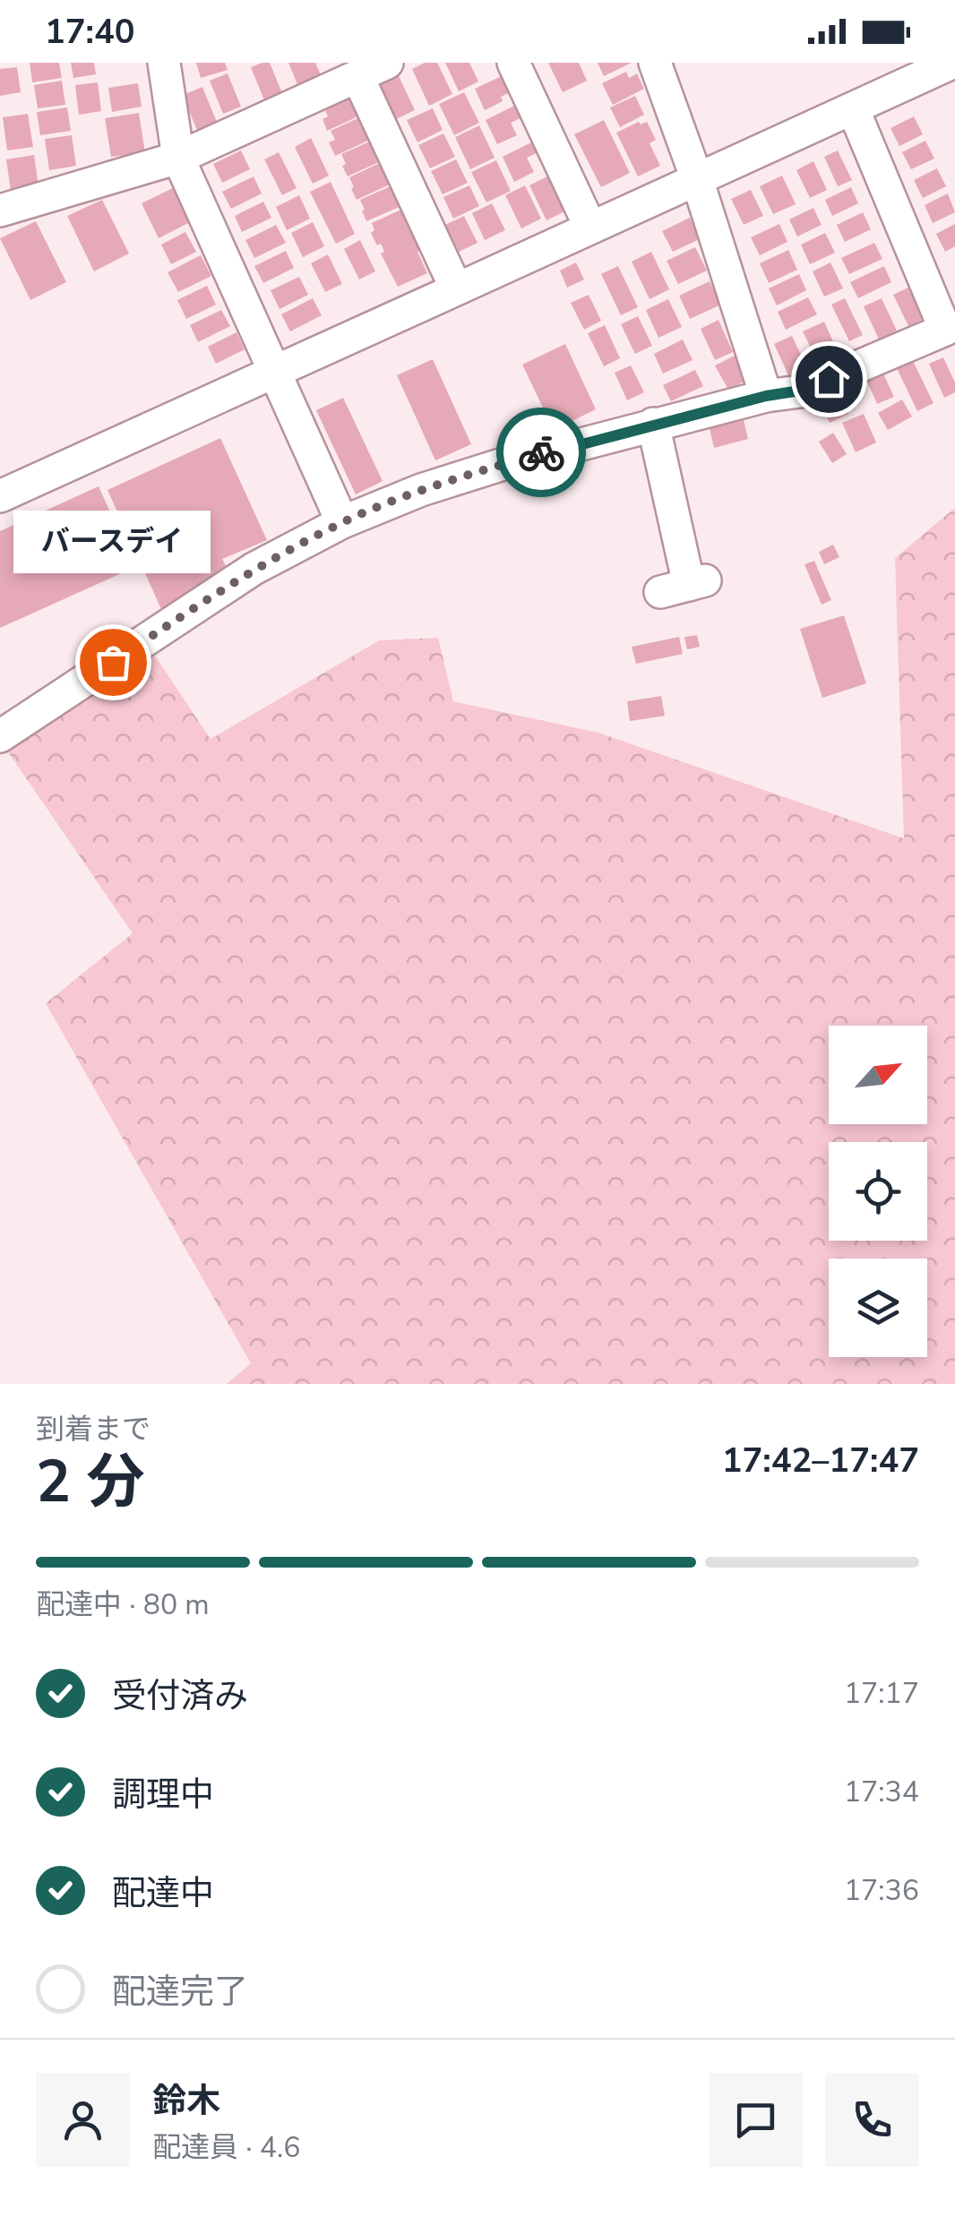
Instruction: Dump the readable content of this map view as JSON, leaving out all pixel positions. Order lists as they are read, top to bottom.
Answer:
{
  "places": ["バースデイ"],
  "north": "top right",
  "page": {
    "status": "17:40",
    "bubble": "バースデイ",
    "heading": ["2 分", "到着まで", "17:42–17:47"],
    "panel": ["鈴木", "配達員 · 4.6"],
    "bar": "配達中 · 80 m",
    "list": [
      ["受付済み", "17:17"],
      ["調理中", "17:34"],
      ["配達中", "17:36"],
      "配達完了"
    ]
  }
}
